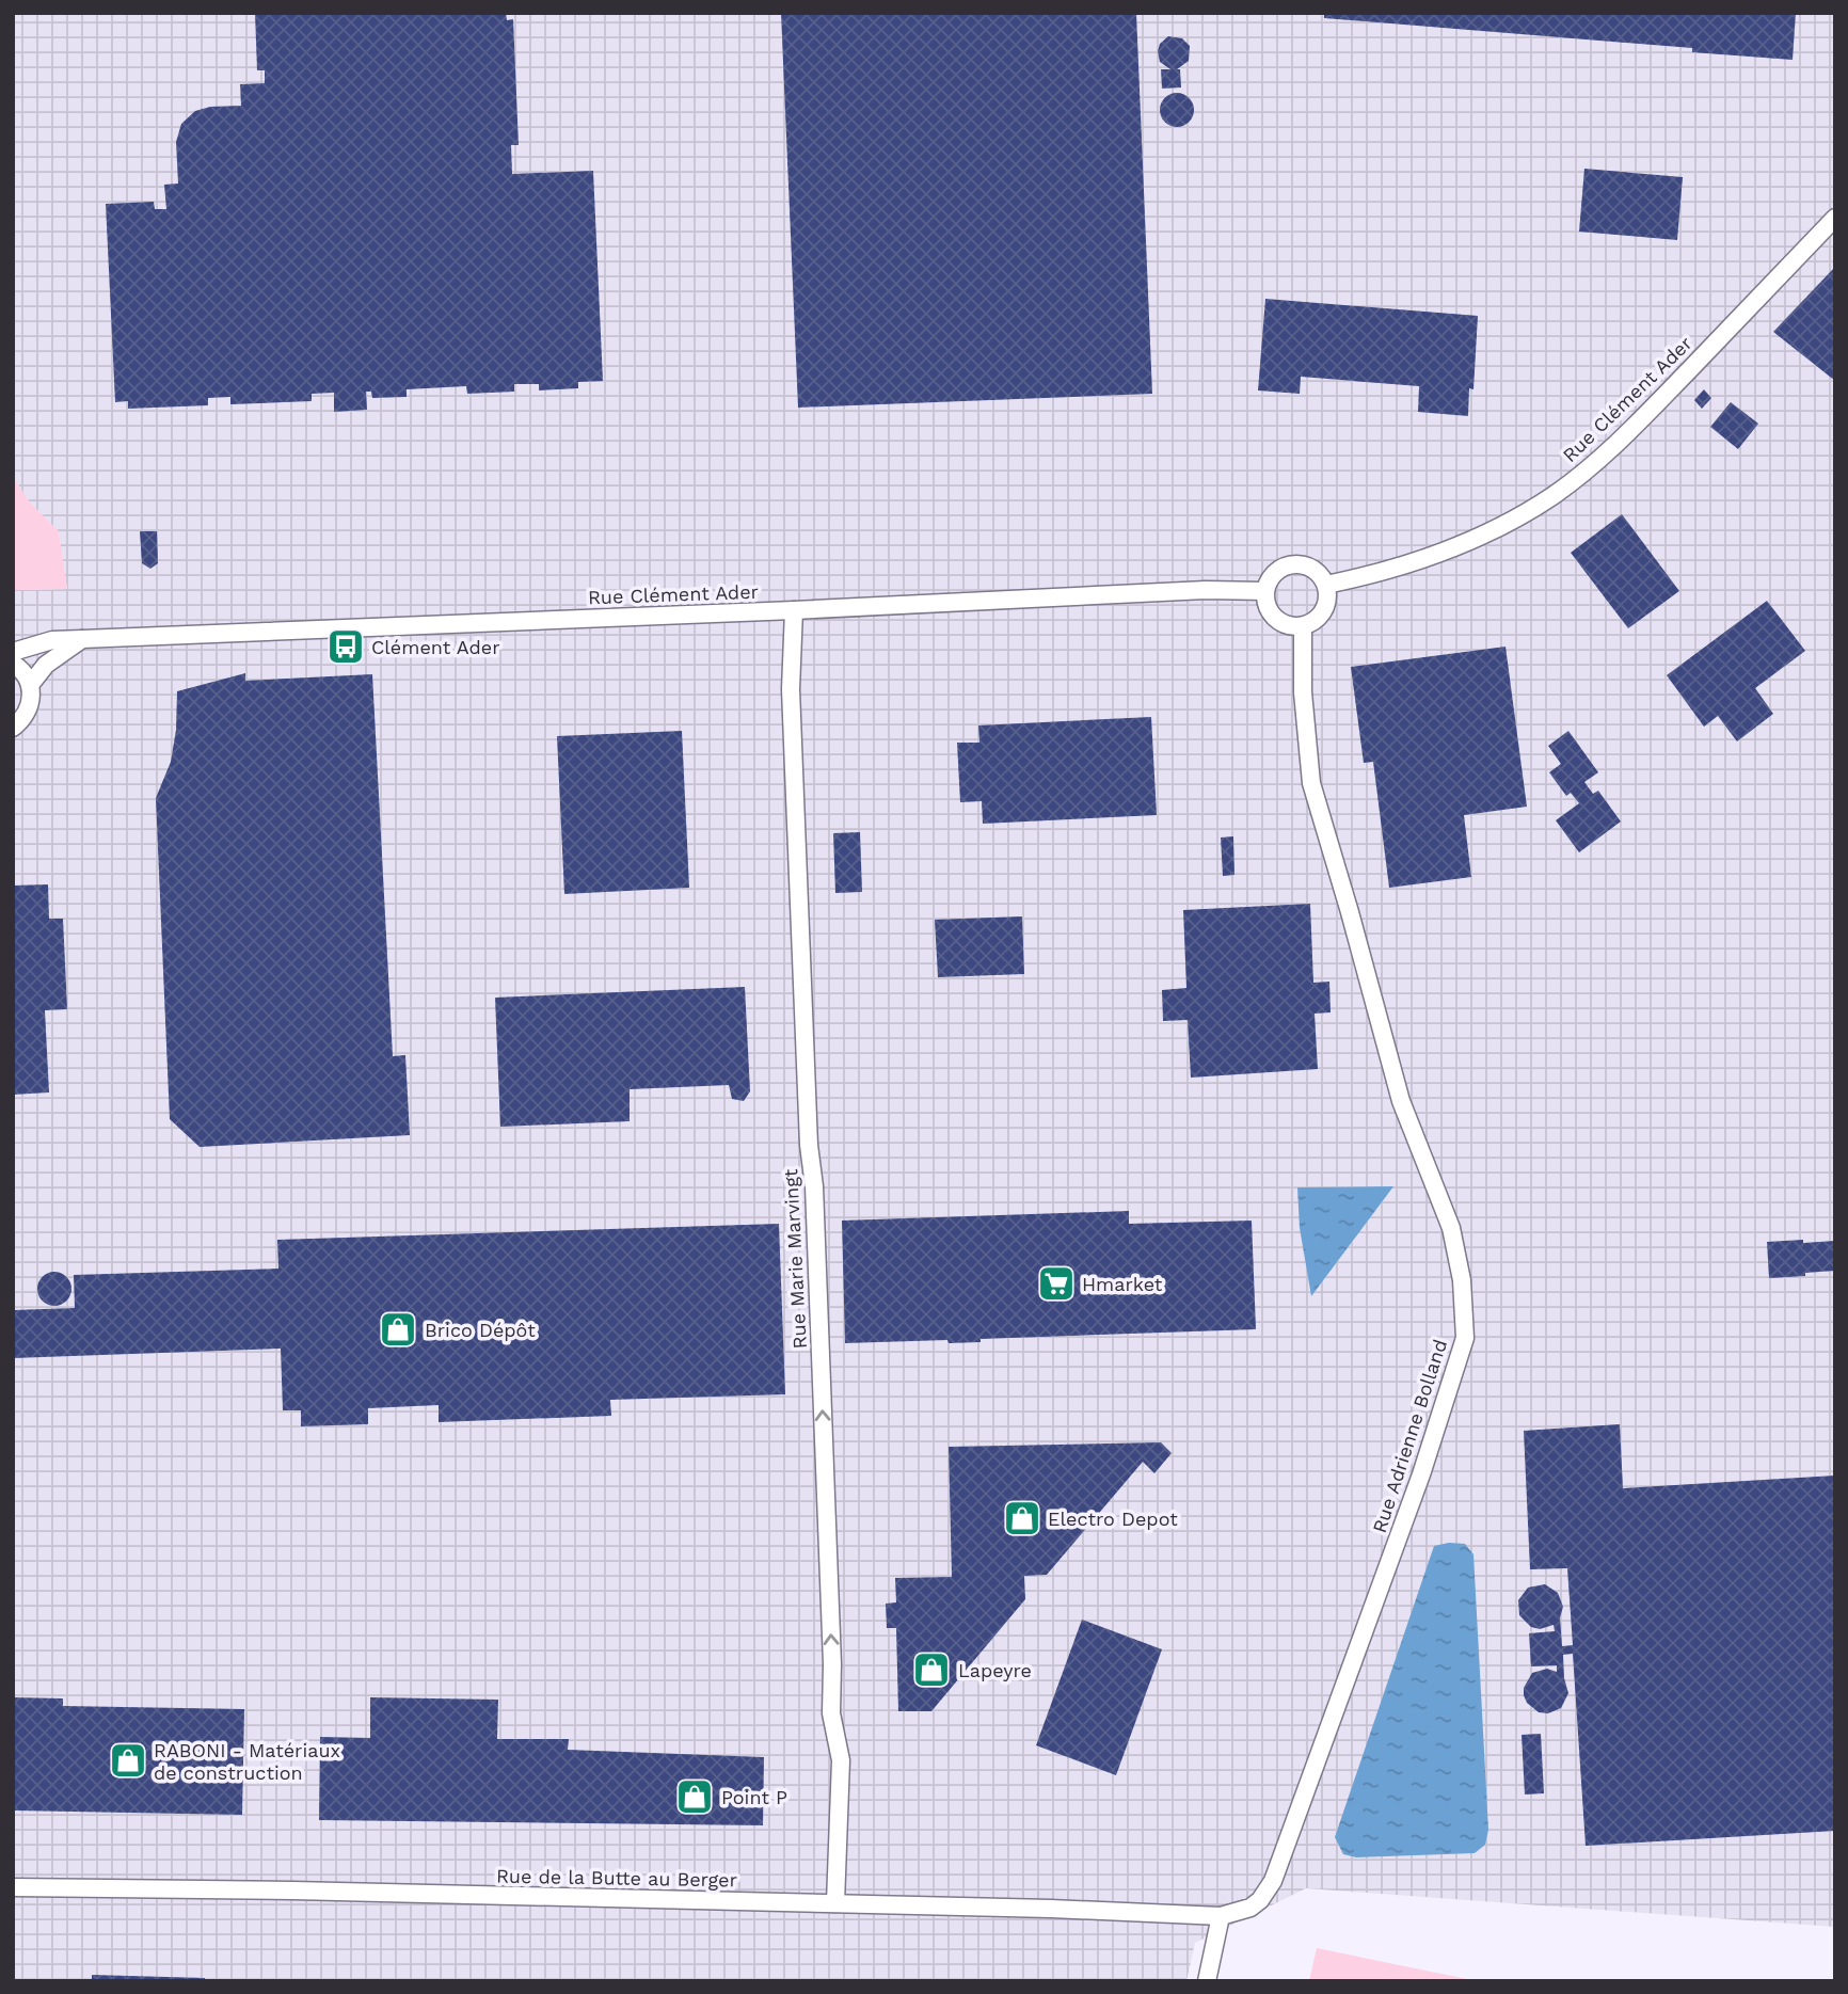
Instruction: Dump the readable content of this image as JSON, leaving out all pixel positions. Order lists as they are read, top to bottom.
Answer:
{
  "streets": {
    "street": [
      "Rue Clément Ader",
      "Rue Marie Marvingt",
      "Rue Adrienne Bolland",
      "Rue de la Butte au Berger"
    ]
  },
  "crossings": [
    ["Rue Clément Ader", "Rue Marie Marvingt"],
    ["Rue Clément Ader", "Rue Adrienne Bolland"],
    ["Rue Marie Marvingt", "Rue de la Butte au Berger"],
    ["Rue Adrienne Bolland", "Rue de la Butte au Berger"]
  ],
  "one_way": ["Rue Marie Marvingt"],
  "places": {
    "bus stop": ["Clément Ader"],
    "supermarket": ["Hmarket"],
    "shop": [
      "Brico Dépôt",
      "Electro Depot",
      "Lapeyre",
      "RABONI - Matériaux de construction",
      "Point P"
    ]
  }
}
